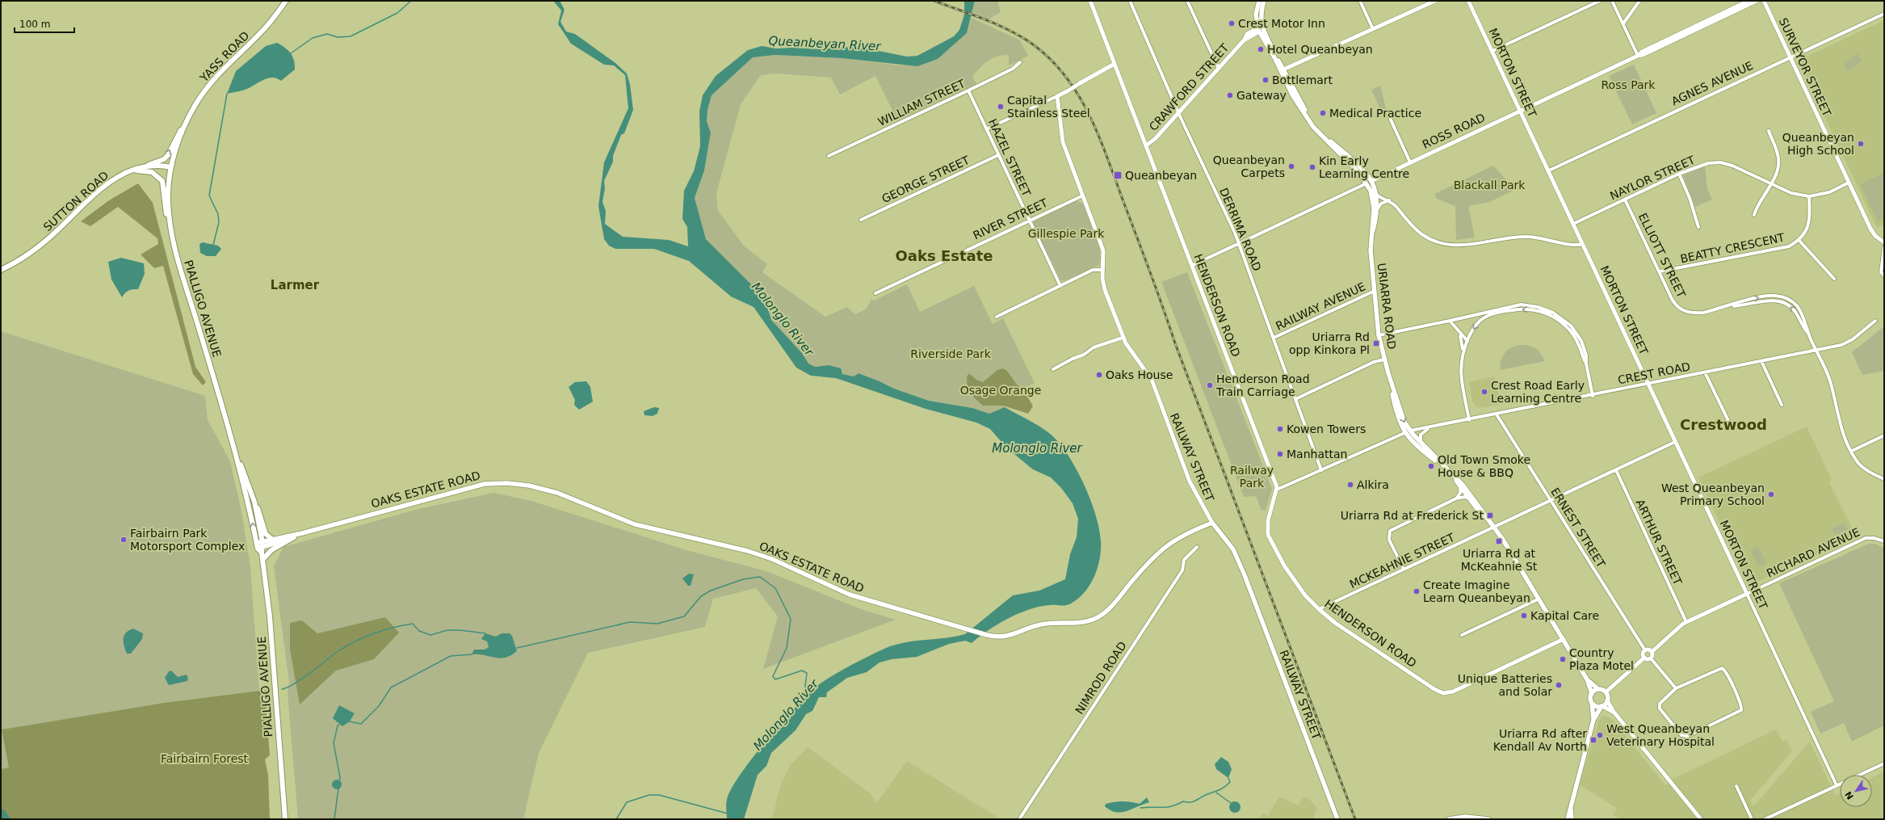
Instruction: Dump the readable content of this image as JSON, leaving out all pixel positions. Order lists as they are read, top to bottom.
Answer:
{
  "streets": {
    "main road": [
      "YASS ROAD",
      "ROSS ROAD",
      "SUTTON ROAD",
      "URIARRA ROAD",
      "PIALLIGO AVENUE",
      "CREST ROAD",
      "RAILWAY STREET",
      "OAKS ESTATE ROAD"
    ],
    "street": [
      "SURVEYOR STREET",
      "MORTON STREET",
      "AGNES AVENUE",
      "CRAWFORD STREET",
      "WILLIAM STREET",
      "HAZEL STREET",
      "NAYLOR STREET",
      "GEORGE STREET",
      "RIVER STREET",
      "DERRIMA ROAD",
      "BEATTY CRESCENT",
      "ELLIOTT STREET",
      "HENDERSON ROAD",
      "RAILWAY AVENUE",
      "ERNEST STREET",
      "ARTHUR STREET",
      "RICHARD AVENUE",
      "MCKEAHNIE STREET",
      "NIMROD ROAD"
    ]
  },
  "crossings": [
    ["YASS ROAD", "SUTTON ROAD"],
    ["YASS ROAD", "PIALLIGO AVENUE"],
    ["SURVEYOR STREET", "AGNES AVENUE"],
    ["SURVEYOR STREET", "NAYLOR STREET"],
    ["MORTON STREET", "AGNES AVENUE"],
    ["MORTON STREET", "ROSS ROAD"],
    ["MORTON STREET", "NAYLOR STREET"],
    ["MORTON STREET", "CREST ROAD"],
    ["MORTON STREET", "RICHARD AVENUE"],
    ["MORTON STREET", "MCKEAHNIE STREET"],
    ["CRAWFORD STREET", "DERRIMA ROAD"],
    ["CRAWFORD STREET", "HENDERSON ROAD"],
    ["CRAWFORD STREET", "URIARRA ROAD"],
    ["WILLIAM STREET", "HAZEL STREET"],
    ["ROSS ROAD", "DERRIMA ROAD"],
    ["ROSS ROAD", "HENDERSON ROAD"],
    ["ROSS ROAD", "URIARRA ROAD"],
    ["HAZEL STREET", "GEORGE STREET"],
    ["HAZEL STREET", "RIVER STREET"],
    ["NAYLOR STREET", "BEATTY CRESCENT"],
    ["NAYLOR STREET", "ELLIOTT STREET"],
    ["SUTTON ROAD", "PIALLIGO AVENUE"],
    ["RIVER STREET", "RAILWAY STREET"],
    ["DERRIMA ROAD", "RAILWAY AVENUE"],
    ["DERRIMA ROAD", "CREST ROAD"],
    ["BEATTY CRESCENT", "ELLIOTT STREET"],
    ["ELLIOTT STREET", "CREST ROAD"],
    ["HENDERSON ROAD", "URIARRA ROAD"],
    ["HENDERSON ROAD", "CREST ROAD"],
    ["HENDERSON ROAD", "MCKEAHNIE STREET"],
    ["RAILWAY AVENUE", "URIARRA ROAD"],
    ["URIARRA ROAD", "CREST ROAD"],
    ["URIARRA ROAD", "MCKEAHNIE STREET"],
    ["PIALLIGO AVENUE", "OAKS ESTATE ROAD"],
    ["CREST ROAD", "ERNEST STREET"],
    ["RAILWAY STREET", "OAKS ESTATE ROAD"],
    ["ERNEST STREET", "RICHARD AVENUE"],
    ["ERNEST STREET", "MCKEAHNIE STREET"],
    ["ARTHUR STREET", "RICHARD AVENUE"],
    ["ARTHUR STREET", "MCKEAHNIE STREET"]
  ],
  "districts": ["Oaks Estate", "Larmer", "Crestwood"],
  "water": ["Queanbeyan River", "Molonglo River"],
  "parks": [
    "Ross Park",
    "Blackall Park",
    "Gillespie Park",
    "Riverside Park",
    "Osage Orange",
    "Railway Park",
    "Fairbairn Forest"
  ],
  "places": {
    "other": [
      "Crest Motor Inn",
      "Hotel Queanbeyan",
      "Bottlemart",
      "Gateway",
      "Capital Stainless Steel",
      "Medical Practice",
      "Queanbeyan High School",
      "Queanbeyan Carpets",
      "Kin Early Learning Centre",
      "Oaks House",
      "Henderson Road Train Carriage",
      "Crest Road Early Learning Centre",
      "Kowen Towers",
      "Manhattan",
      "Old Town Smoke House & BBQ",
      "Alkira",
      "West Queanbeyan Primary School",
      "Fairbairn Park Motorsport Complex",
      "Create Imagine Learn Queanbeyan",
      "Kapital Care",
      "Country Plaza Motel",
      "Unique Batteries and Solar",
      "West Queanbeyan Veterinary Hospital"
    ],
    "transit": [
      "Queanbeyan",
      "Uriarra Rd opp Kinkora Pl",
      "Uriarra Rd at Frederick St",
      "Uriarra Rd at McKeahnie St",
      "Uriarra Rd after Kendall Av North"
    ]
  },
  "scale_bar": "100 m",
  "north": "bottom left"
}
